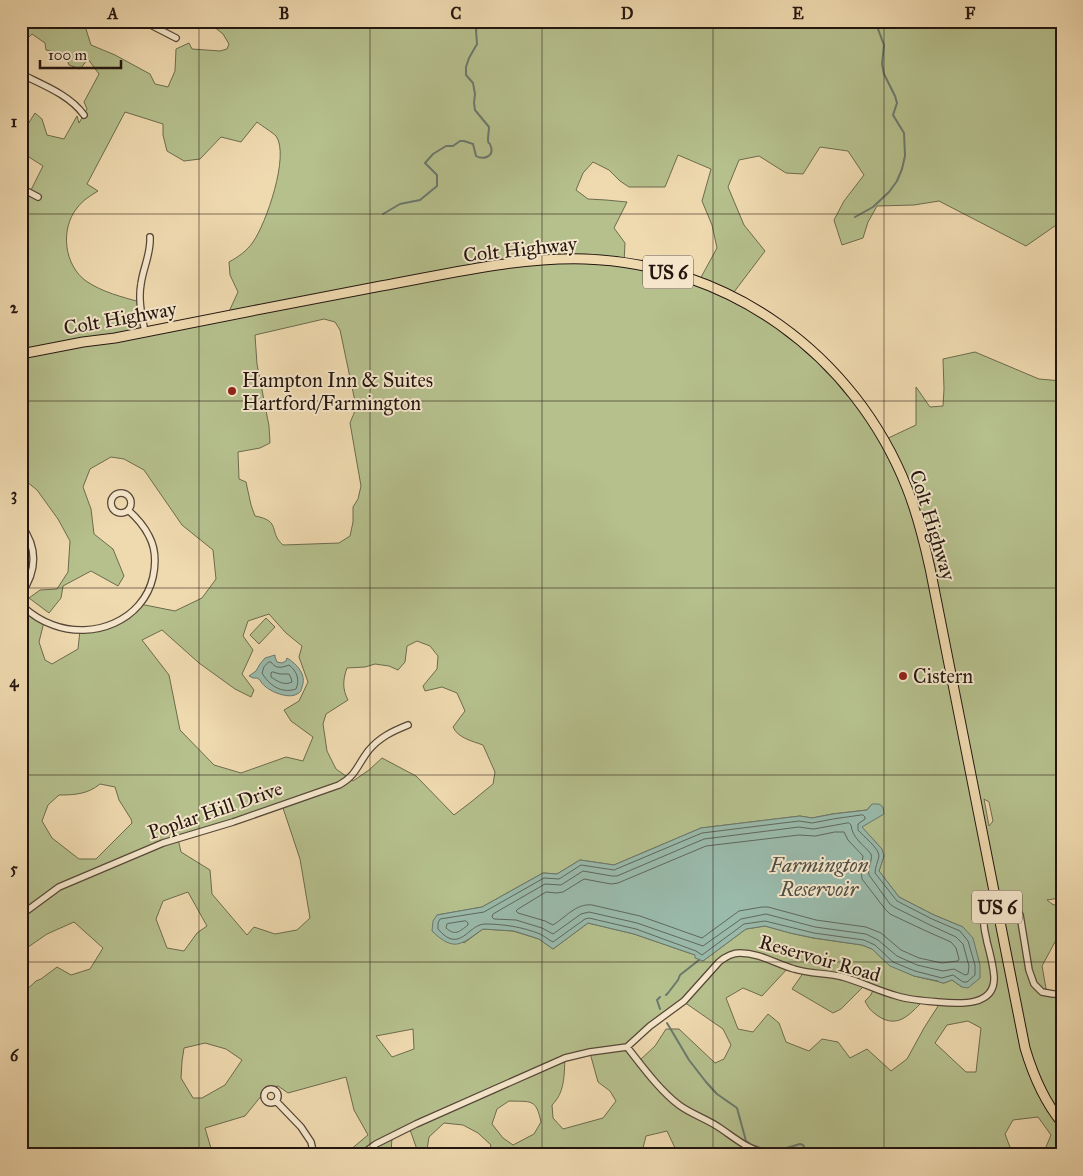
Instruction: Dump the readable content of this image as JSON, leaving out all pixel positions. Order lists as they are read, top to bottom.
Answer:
{
  "streets": {
    "highway": ["Colt Highway", "US 6"],
    "street": ["Poplar Hill Drive", "Reservoir Road"]
  },
  "crossings": [
    ["Colt Highway", "Reservoir Road"]
  ],
  "water": ["Farmington Reservoir"],
  "places": ["Hampton Inn & Suites Hartford/Farmington", "Cistern"],
  "scale_bar": "100 m",
  "grid": {
    "columns": [
      "A",
      "B",
      "C",
      "D",
      "E",
      "F"
    ],
    "rows": [
      "1",
      "2",
      "3",
      "4",
      "5",
      "6"
    ]
  }
}
